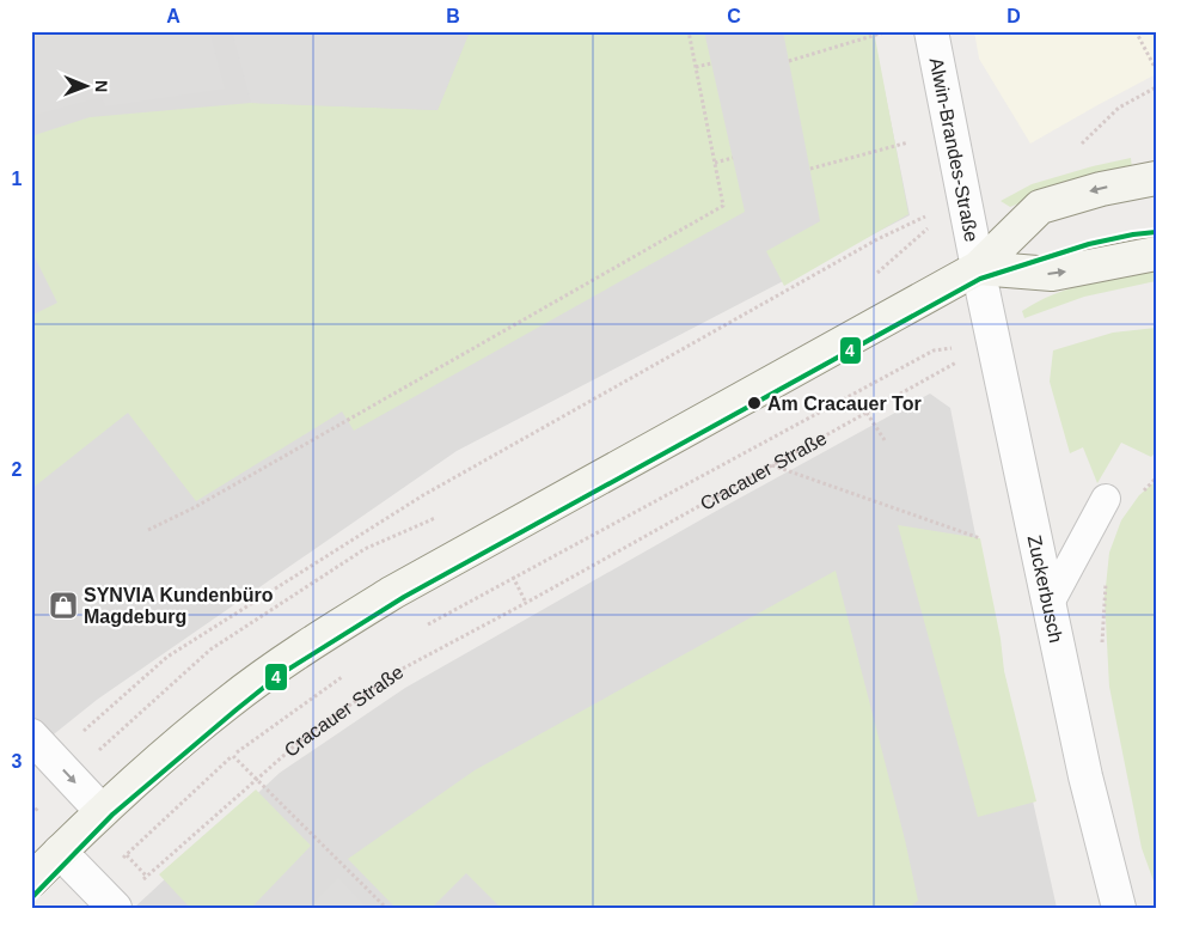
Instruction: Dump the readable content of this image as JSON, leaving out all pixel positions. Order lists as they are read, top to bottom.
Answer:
{
  "streets": {
    "street": ["Alwin-Brandes-Straße", "Zuckerbusch"],
    "path": ["Cracauer Straße"]
  },
  "crossings": [
    ["Alwin-Brandes-Straße", "Zuckerbusch"],
    ["Cracauer Straße", "Zuckerbusch"]
  ],
  "places": {
    "other": ["Am Cracauer Tor"],
    "shop": ["SYNVIA Kundenbüro Magdeburg"]
  },
  "lines": ["transit line 4"],
  "north": "right",
  "grid": {
    "columns": [
      "A",
      "B",
      "C",
      "D"
    ],
    "rows": ["1", "2", "3"]
  }
}
